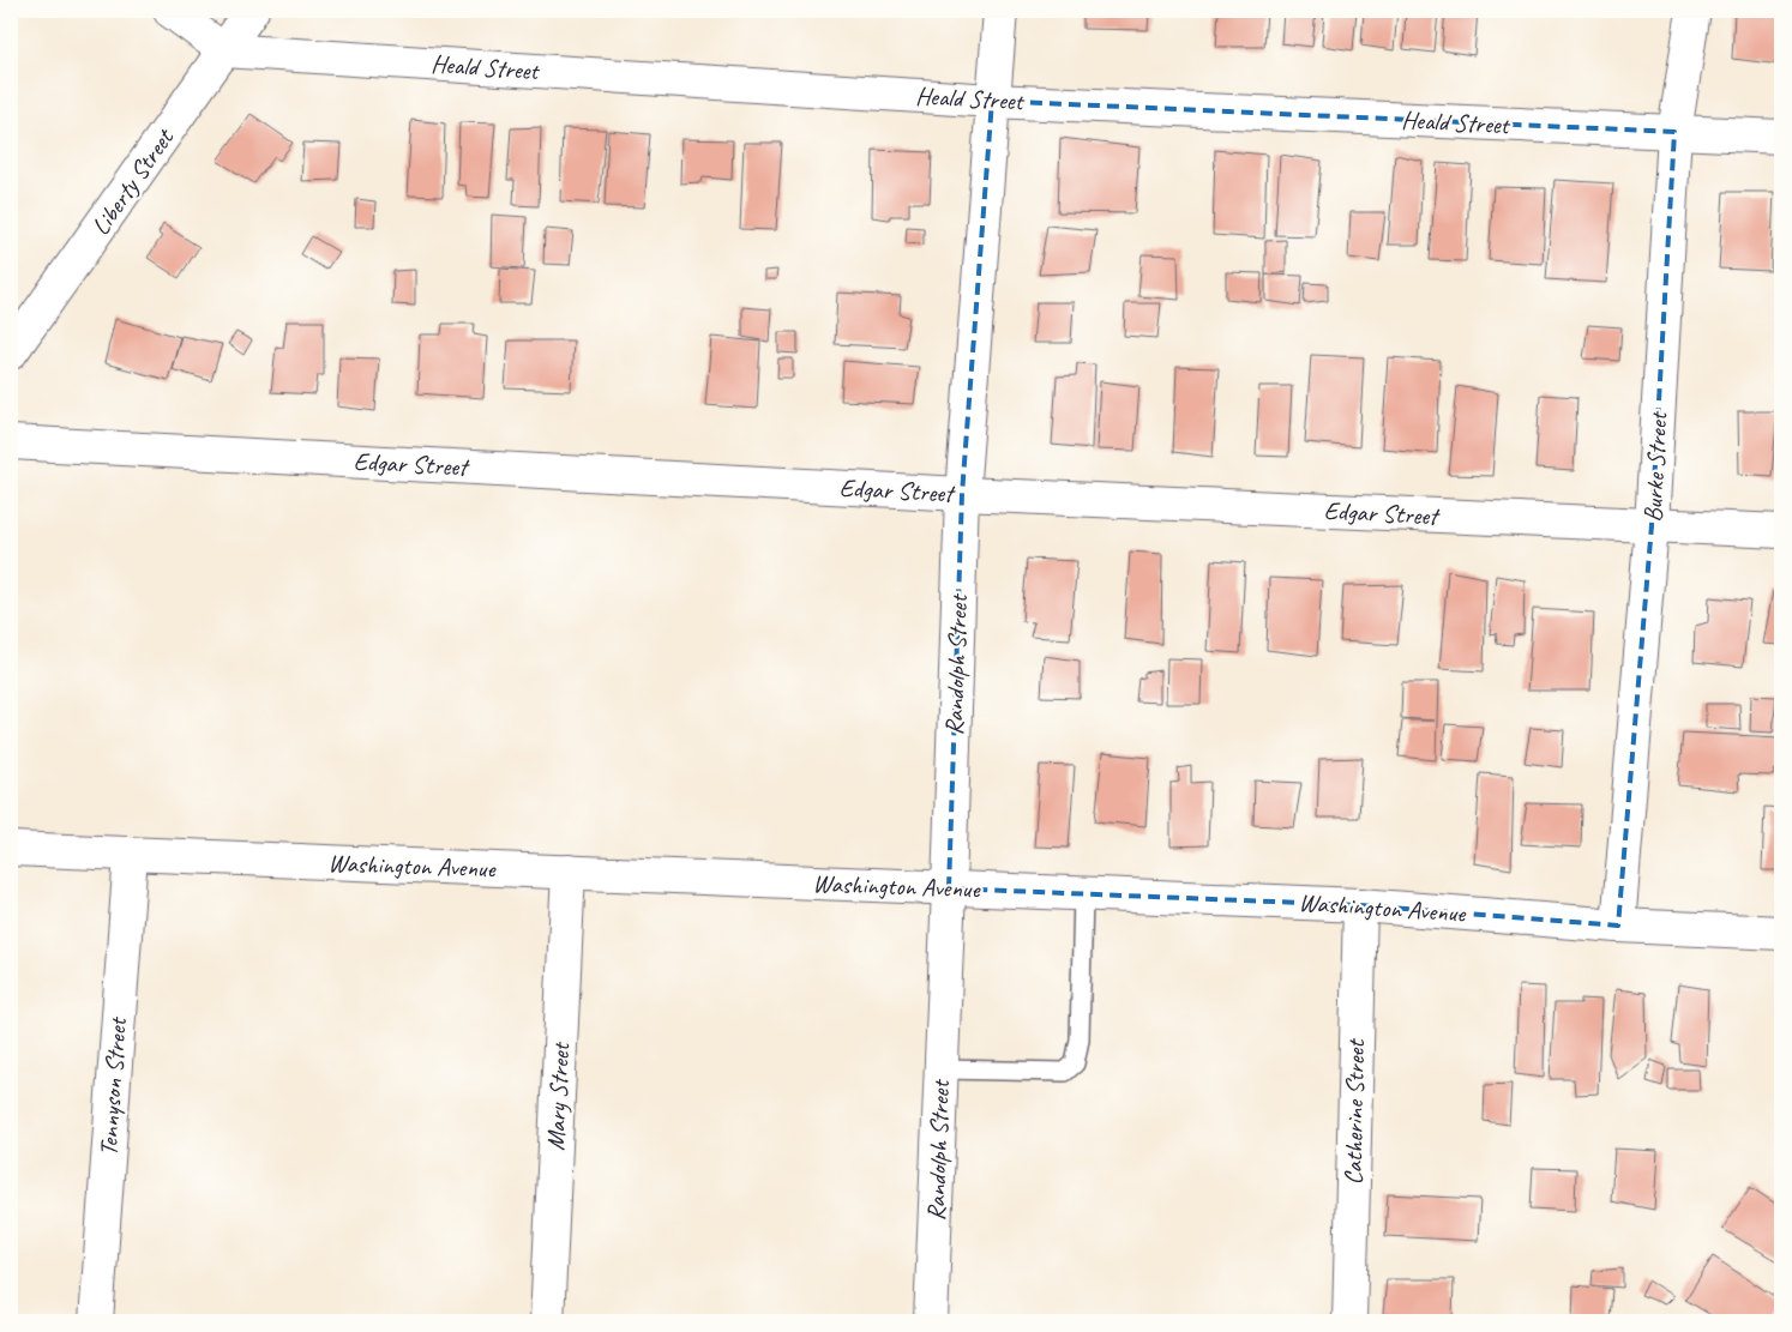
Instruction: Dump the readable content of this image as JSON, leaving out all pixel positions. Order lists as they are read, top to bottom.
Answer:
{
  "streets": {
    "street": [
      "Heald Street",
      "Liberty Street",
      "Edgar Street",
      "Burke Street",
      "Randolph Street",
      "Washington Avenue",
      "Tennyson Street",
      "Mary Street",
      "Catherine Street"
    ]
  },
  "crossings": [
    ["Heald Street", "Liberty Street"],
    ["Heald Street", "Burke Street"],
    ["Heald Street", "Randolph Street"],
    ["Edgar Street", "Burke Street"],
    ["Edgar Street", "Randolph Street"],
    ["Burke Street", "Washington Avenue"],
    ["Randolph Street", "Washington Avenue"],
    ["Washington Avenue", "Tennyson Street"],
    ["Washington Avenue", "Mary Street"],
    ["Washington Avenue", "Catherine Street"]
  ]
}
